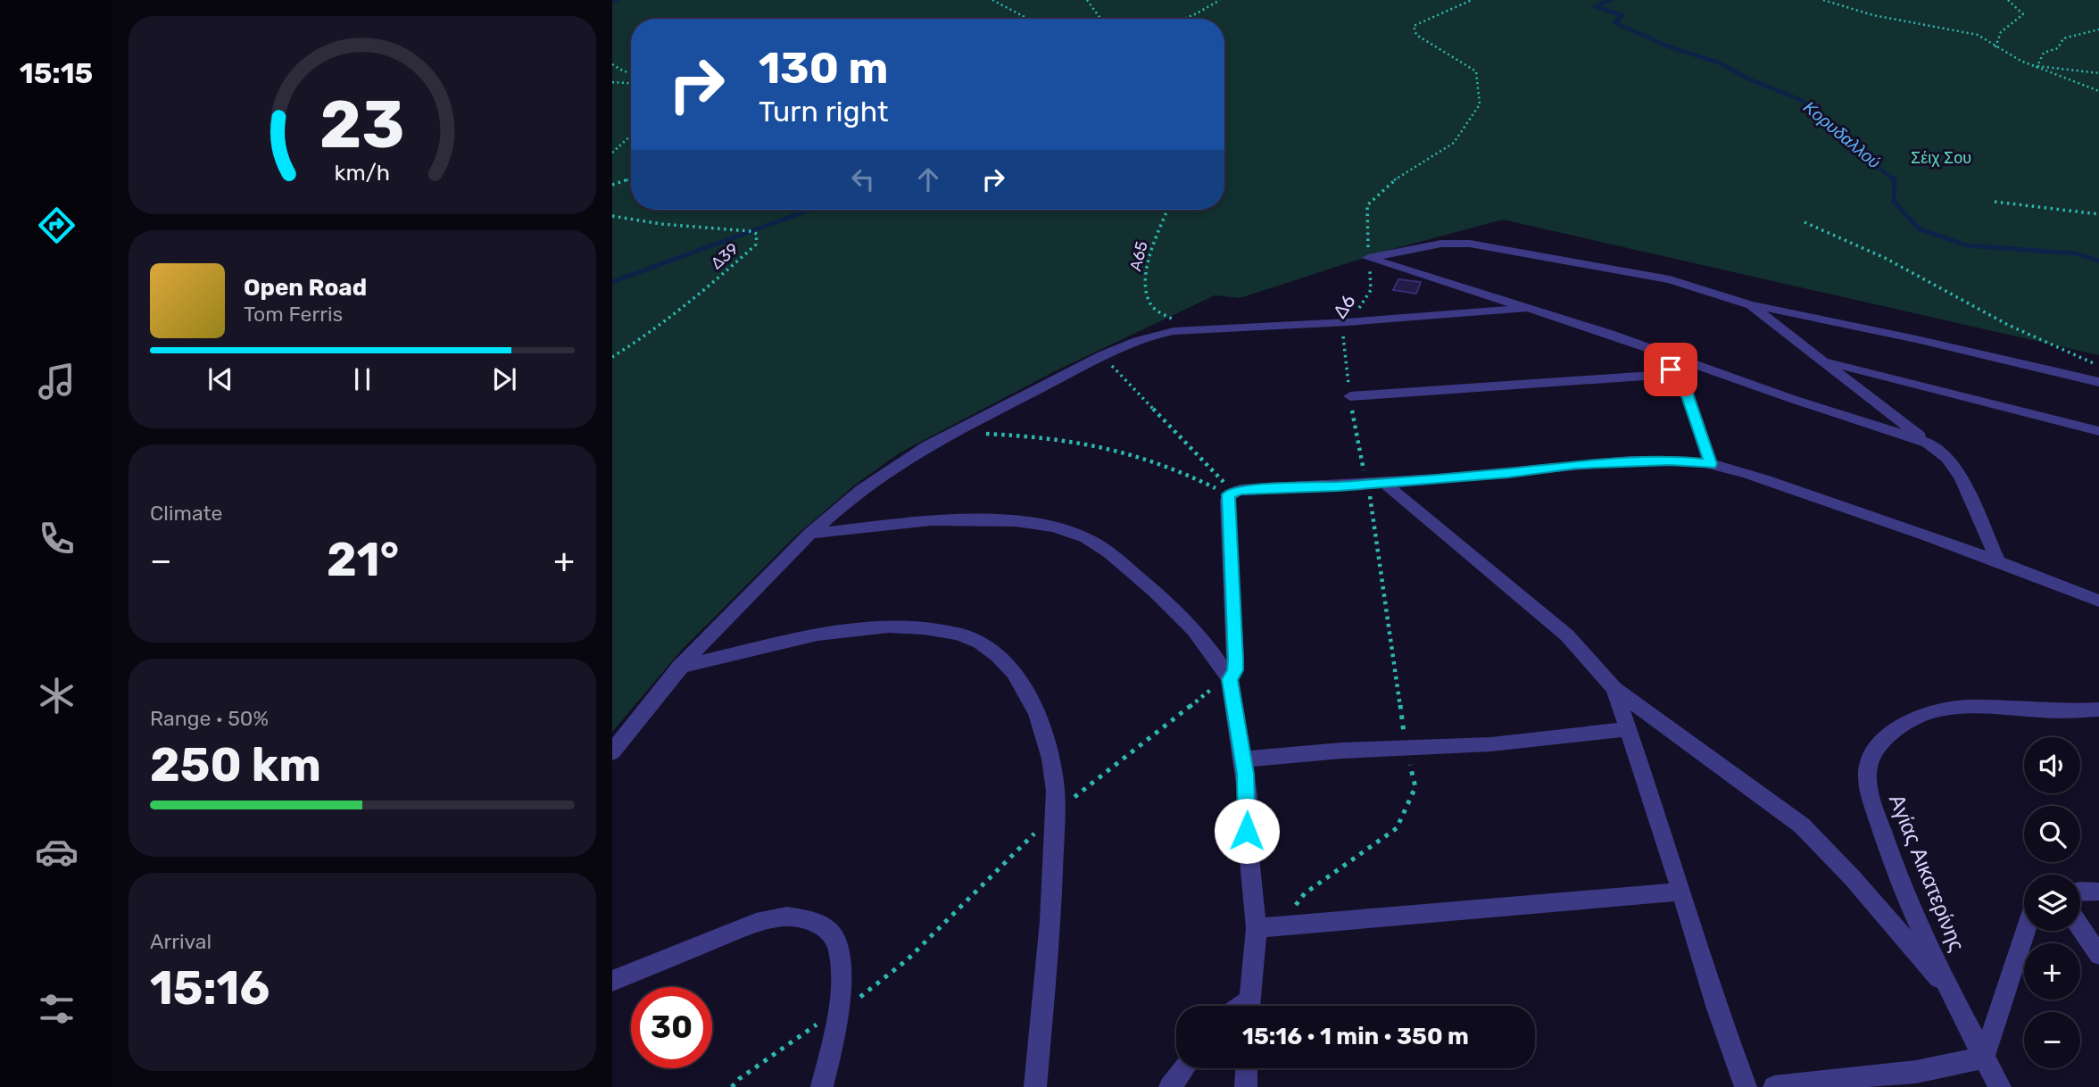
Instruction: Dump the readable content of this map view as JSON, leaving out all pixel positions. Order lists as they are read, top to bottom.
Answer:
{
  "streets": {
    "street": ["Αγίας Αικατερίνης"],
    "path": ["Δ39", "Α65", "Δ6"]
  },
  "water": ["Κορυδαλλού"],
  "parks": ["Σέιχ Σου"],
  "page": {
    "tabs": "15:15",
    "turn": ["130 m", "Turn right"],
    "song": ["Open Road", "Tom Ferris"],
    "tile": [
      "Climate",
      ["Range · 50%", "250 km"],
      ["Arrival", "15:16"]
    ],
    "heat": ["−", "21°", "+"],
    "map_buttons": ["+", "−"],
    "limit": "30",
    "trip": "15:16 · 1 min · 350 m",
    "gauge": ["23", "km/h"]
  }
}
